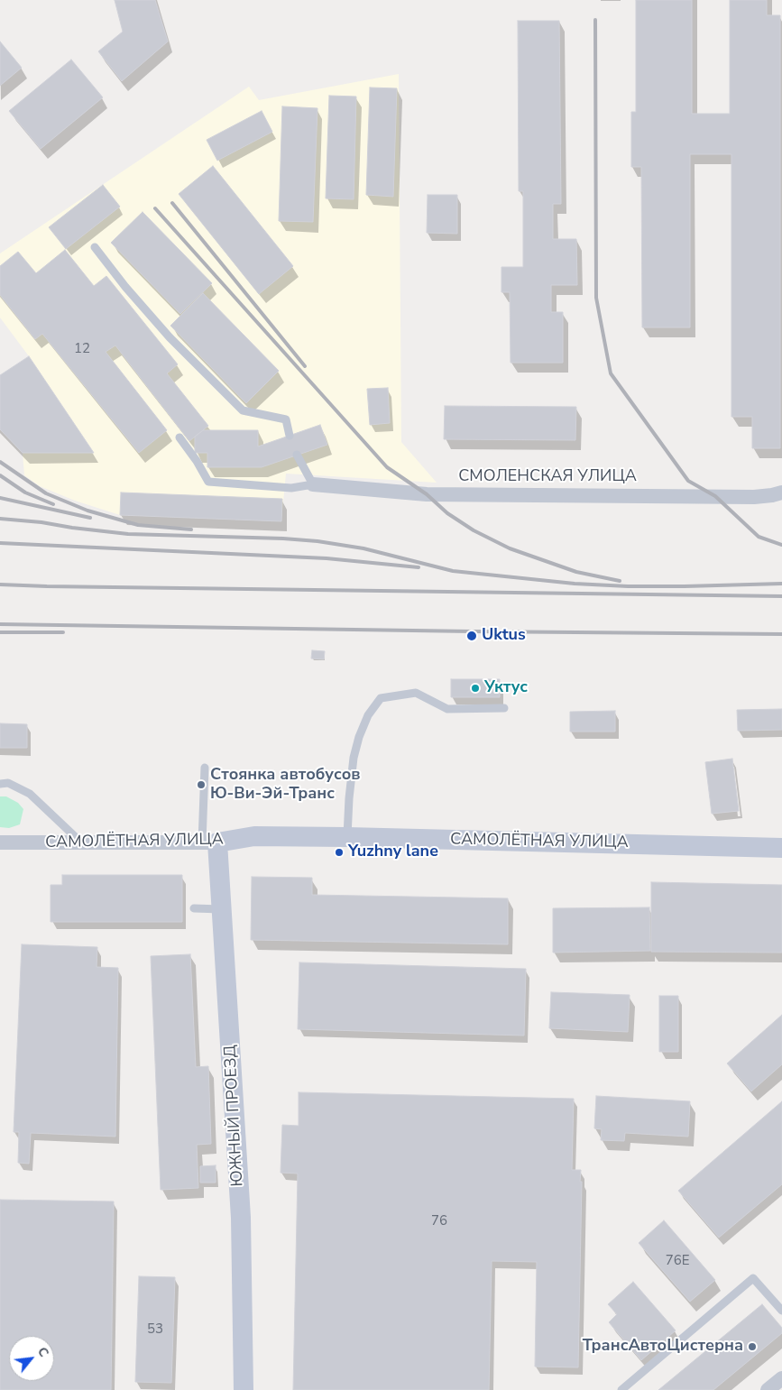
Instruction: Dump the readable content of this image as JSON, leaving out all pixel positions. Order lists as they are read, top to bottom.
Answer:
{
  "streets": {
    "main road": ["САМОЛЁТНАЯ УЛИЦА", "ЮЖНЫЙ ПРОЕЗД"],
    "street": ["СМОЛЕНСКАЯ УЛИЦА"]
  },
  "crossings": [
    ["САМОЛЁТНАЯ УЛИЦА", "ЮЖНЫЙ ПРОЕЗД"]
  ],
  "places": [
    "Uktus",
    "Уктус",
    "Стоянка автобусов Ю-Ви-Эй-Транс",
    "Yuzhny lane",
    "ТрансАвтоЦистерна"
  ],
  "house_numbers": [
    "12",
    "76",
    "76Е",
    "53"
  ],
  "north": "top right"
}
